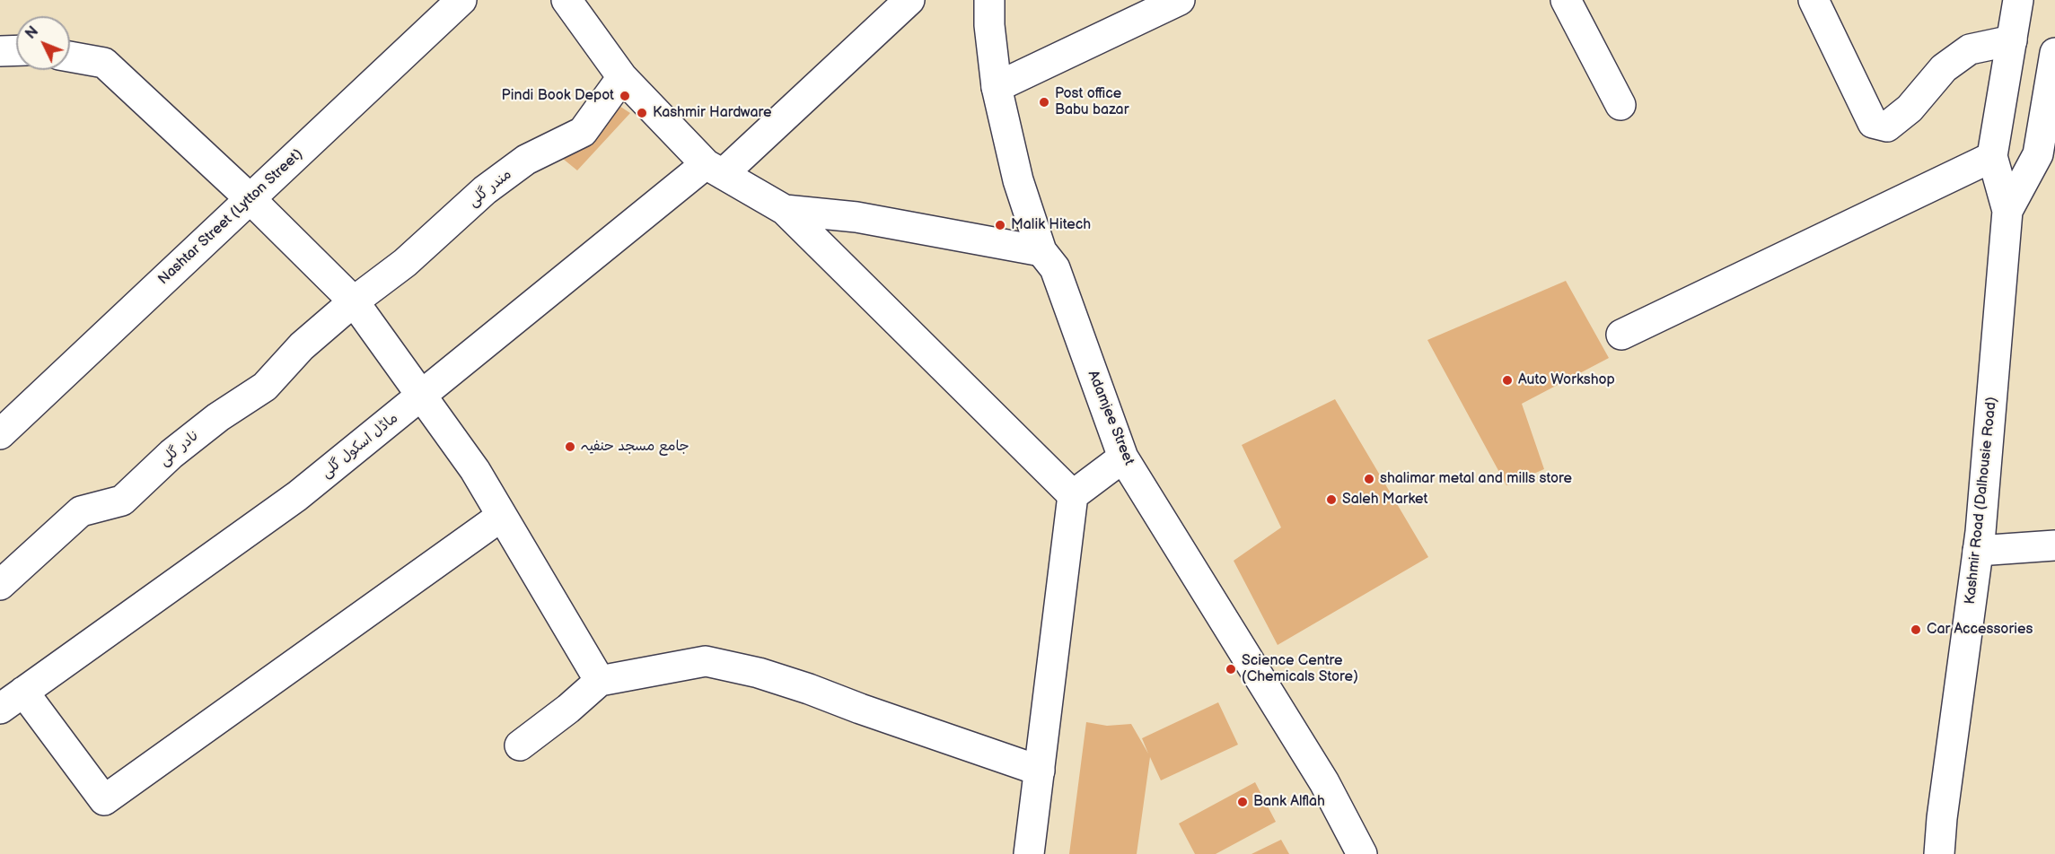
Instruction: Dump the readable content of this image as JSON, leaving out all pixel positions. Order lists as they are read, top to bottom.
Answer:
{
  "streets": {
    "street": [
      "مندر گلی",
      "Nashtar Street (Lytton Street)",
      "Adamjee Street",
      "ماڈل اسکول گلی",
      "نادر گلی",
      "Kashmir Road (Dalhousie Road)"
    ]
  },
  "crossings": [
    ["مندر گلی", "نادر گلی"]
  ],
  "places": [
    "Pindi Book Depot",
    "Post office Babu bazar",
    "Kashmir Hardware",
    "Malik Hitech",
    "Auto Workshop",
    "جامع مسجد حنفیہ",
    "shalimar metal and mills store",
    "Saleh Market",
    "Car Accessories",
    "Science Centre (Chemicals Store)",
    "Bank Alflah"
  ],
  "north": "top left"
}
